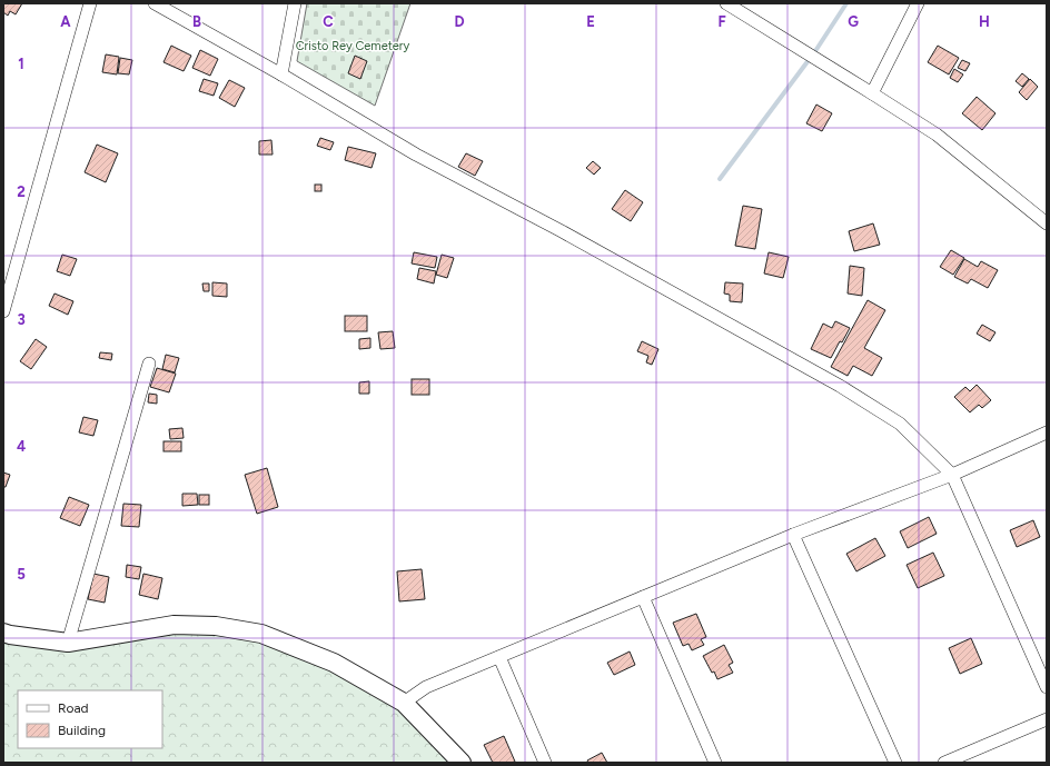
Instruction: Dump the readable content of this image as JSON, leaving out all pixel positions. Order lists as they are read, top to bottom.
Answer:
{
  "parks": ["Cristo Rey Cemetery"],
  "legend": ["Road", "Building"],
  "grid": {
    "columns": [
      "A",
      "B",
      "C",
      "D",
      "E",
      "F",
      "G",
      "H"
    ],
    "rows": [
      "1",
      "2",
      "3",
      "4",
      "5"
    ]
  }
}
